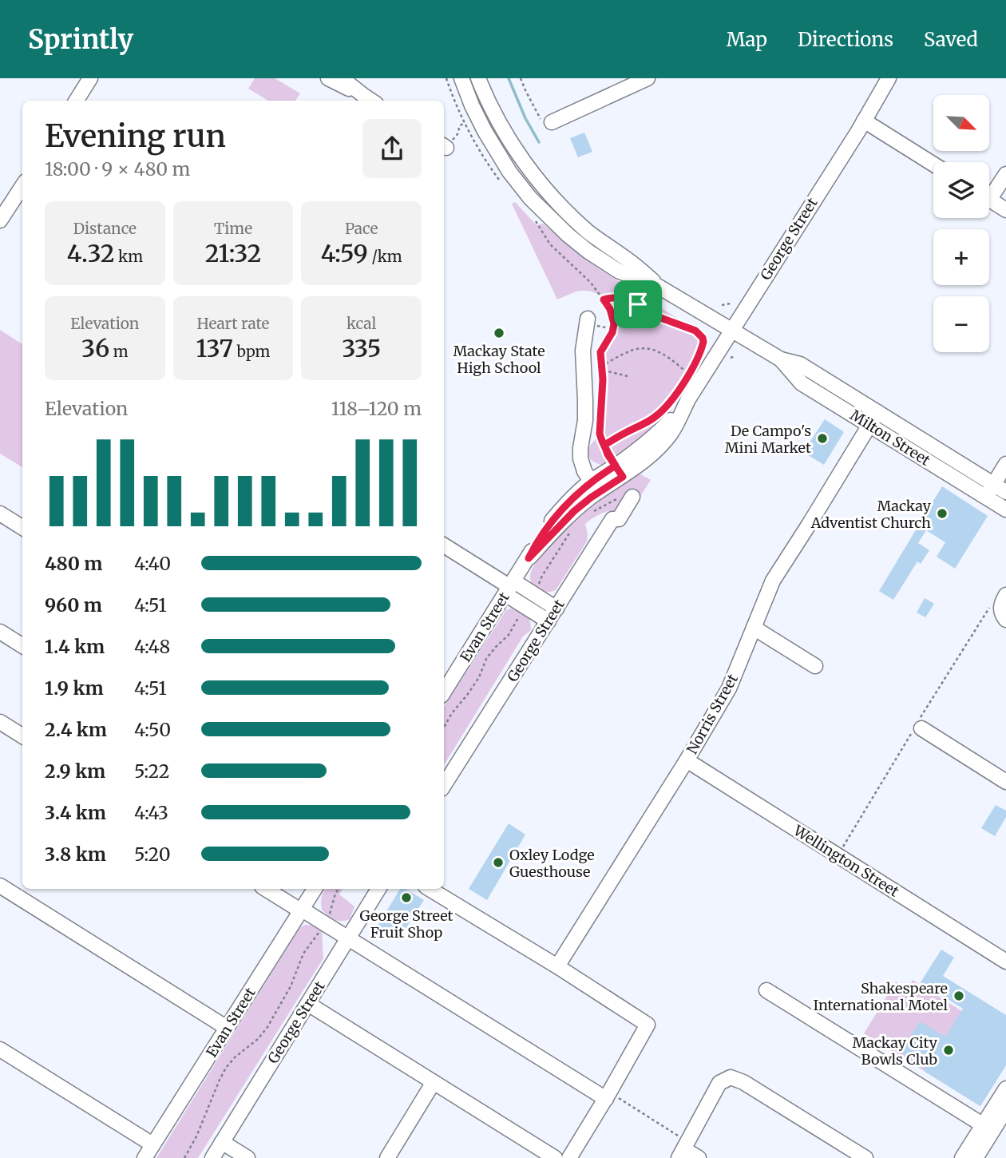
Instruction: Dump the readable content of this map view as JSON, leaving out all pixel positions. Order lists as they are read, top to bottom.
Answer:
{
  "streets": {
    "street": [
      "George Street",
      "Milton Street",
      "Evan Street",
      "Norris Street",
      "Wellington Street"
    ]
  },
  "crossings": [
    ["George Street", "Milton Street"],
    ["George Street", "Evan Street"],
    ["Milton Street", "Norris Street"],
    ["Norris Street", "Wellington Street"]
  ],
  "places": [
    "Mackay State High School",
    "De Campo's Mini Market",
    "Mackay Adventist Church",
    "Oxley Lodge Guesthouse",
    "George Street Fruit Shop",
    "Shakespeare International Motel",
    "Mackay City Bowls Club"
  ],
  "north": "bottom right",
  "page": {
    "header": "Sprintly",
    "nav": ["Map", "Directions", "Saved"],
    "map_buttons": ["+", "−"],
    "heading": ["Evening run", "18:00 · 9 × 480 m"],
    "stats": [
      ["Distance", "4.32 km"],
      ["Time", "21:32"],
      ["Pace", "4:59 /km"],
      ["Elevation", "36 m"],
      ["Heart rate", "137 bpm"],
      ["kcal", "335"]
    ],
    "chart": ["Elevation", "118–120 m"],
    "list": [
      {
        "name": "480 m",
        "note": "4:40"
      },
      {
        "name": "960 m",
        "note": "4:51"
      },
      {
        "name": "1.4 km",
        "note": "4:48"
      },
      {
        "name": "1.9 km",
        "note": "4:51"
      },
      {
        "name": "2.4 km",
        "note": "4:50"
      },
      {
        "name": "2.9 km",
        "note": "5:22"
      },
      {
        "name": "3.4 km",
        "note": "4:43"
      },
      {
        "name": "3.8 km",
        "note": "5:20"
      }
    ]
  }
}
